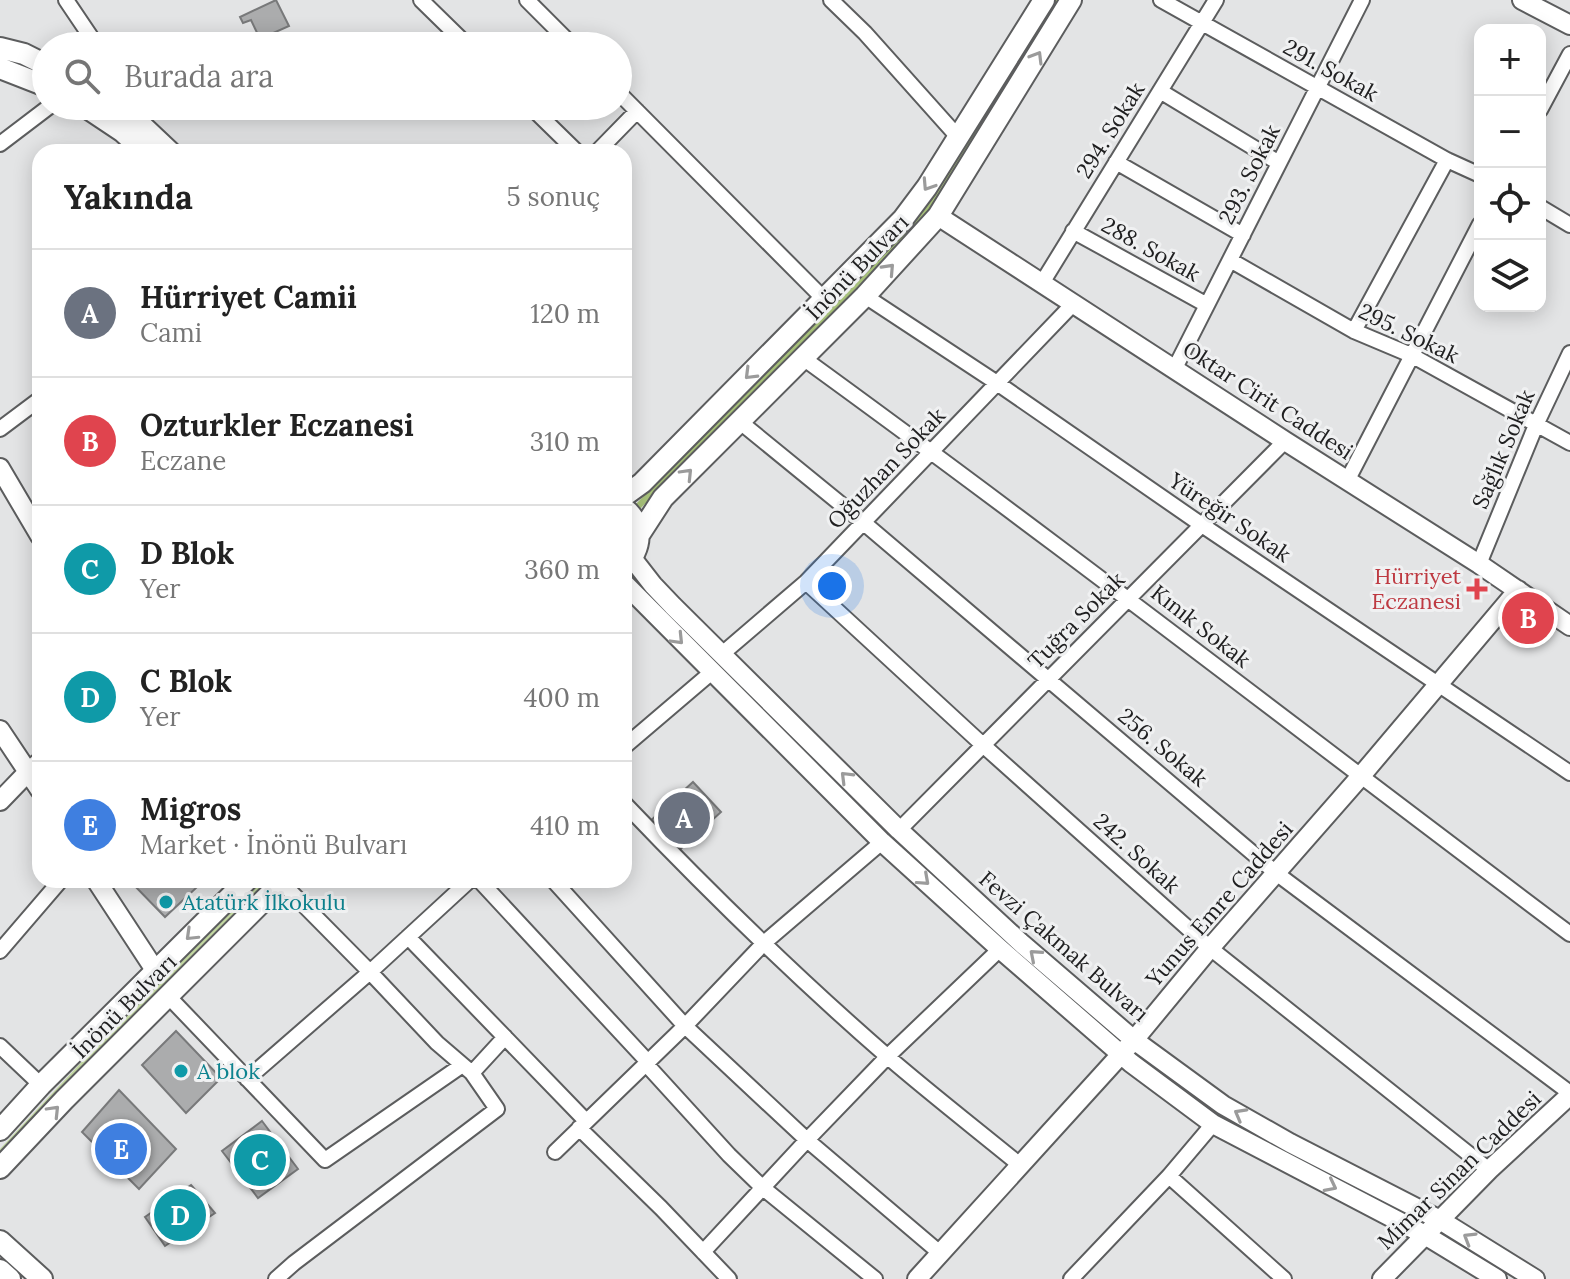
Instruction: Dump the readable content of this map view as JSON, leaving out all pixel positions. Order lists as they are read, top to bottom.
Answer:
{
  "streets": {
    "main road": ["İnönü Bulvarı"],
    "street": [
      "291. Sokak",
      "294. Sokak",
      "293. Sokak",
      "288. Sokak",
      "295. Sokak",
      "Oktar Cirit Caddesi",
      "Sağlık Sokak",
      "Oğuzhan Sokak",
      "Yüreğir Sokak",
      "Tuğra Sokak",
      "Kınık Sokak",
      "256. Sokak",
      "242. Sokak",
      "Yunus Emre Caddesi",
      "Fevzi Çakmak Bulvarı",
      "Mimar Sinan Caddesi"
    ]
  },
  "crossings": [
    ["291. Sokak", "294. Sokak"],
    ["291. Sokak", "293. Sokak"],
    ["294. Sokak", "288. Sokak"],
    ["294. Sokak", "Oktar Cirit Caddesi"],
    ["293. Sokak", "288. Sokak"],
    ["293. Sokak", "295. Sokak"],
    ["293. Sokak", "Oktar Cirit Caddesi"],
    ["İnönü Bulvarı", "Oktar Cirit Caddesi"],
    ["İnönü Bulvarı", "Yüreğir Sokak"],
    ["İnönü Bulvarı", "Kınık Sokak"],
    ["İnönü Bulvarı", "256. Sokak"],
    ["295. Sokak", "Sağlık Sokak"],
    ["Oktar Cirit Caddesi", "Sağlık Sokak"],
    ["Oktar Cirit Caddesi", "Oğuzhan Sokak"],
    ["Oktar Cirit Caddesi", "Tuğra Sokak"],
    ["Oktar Cirit Caddesi", "Yunus Emre Caddesi"],
    ["Oğuzhan Sokak", "Yüreğir Sokak"],
    ["Oğuzhan Sokak", "Kınık Sokak"],
    ["Oğuzhan Sokak", "256. Sokak"],
    ["Oğuzhan Sokak", "242. Sokak"],
    ["Oğuzhan Sokak", "Fevzi Çakmak Bulvarı"],
    ["Yüreğir Sokak", "Tuğra Sokak"],
    ["Yüreğir Sokak", "Yunus Emre Caddesi"],
    ["Tuğra Sokak", "Kınık Sokak"],
    ["Tuğra Sokak", "256. Sokak"],
    ["Tuğra Sokak", "242. Sokak"],
    ["Tuğra Sokak", "Fevzi Çakmak Bulvarı"],
    ["Kınık Sokak", "Yunus Emre Caddesi"],
    ["256. Sokak", "Yunus Emre Caddesi"],
    ["256. Sokak", "Mimar Sinan Caddesi"],
    ["242. Sokak", "Yunus Emre Caddesi"],
    ["242. Sokak", "Mimar Sinan Caddesi"],
    ["Yunus Emre Caddesi", "Fevzi Çakmak Bulvarı"],
    ["Fevzi Çakmak Bulvarı", "Mimar Sinan Caddesi"]
  ],
  "places": {
    "health": ["Hürriyet Eczanesi"],
    "other": ["Atatürk İlkokulu", "A blok"]
  },
  "page": {
    "map_buttons": ["+", "−"],
    "search": "Burada ara",
    "heading": ["Yakında", "5 sonuç"],
    "list": [
      {
        "mark": "A",
        "name": "Hürriyet Camii",
        "note": "Cami",
        "value": "120 m"
      },
      {
        "mark": "B",
        "name": "Ozturkler Eczanesi",
        "note": "Eczane",
        "value": "310 m"
      },
      {
        "mark": "C",
        "name": "D Blok",
        "note": "Yer",
        "value": "360 m"
      },
      {
        "mark": "D",
        "name": "C Blok",
        "note": "Yer",
        "value": "400 m"
      },
      {
        "mark": "E",
        "name": "Migros",
        "note": "Market · İnönü Bulvarı",
        "value": "410 m"
      }
    ],
    "pins": [
      "B",
      "A",
      "E",
      "C",
      "D"
    ]
  }
}
